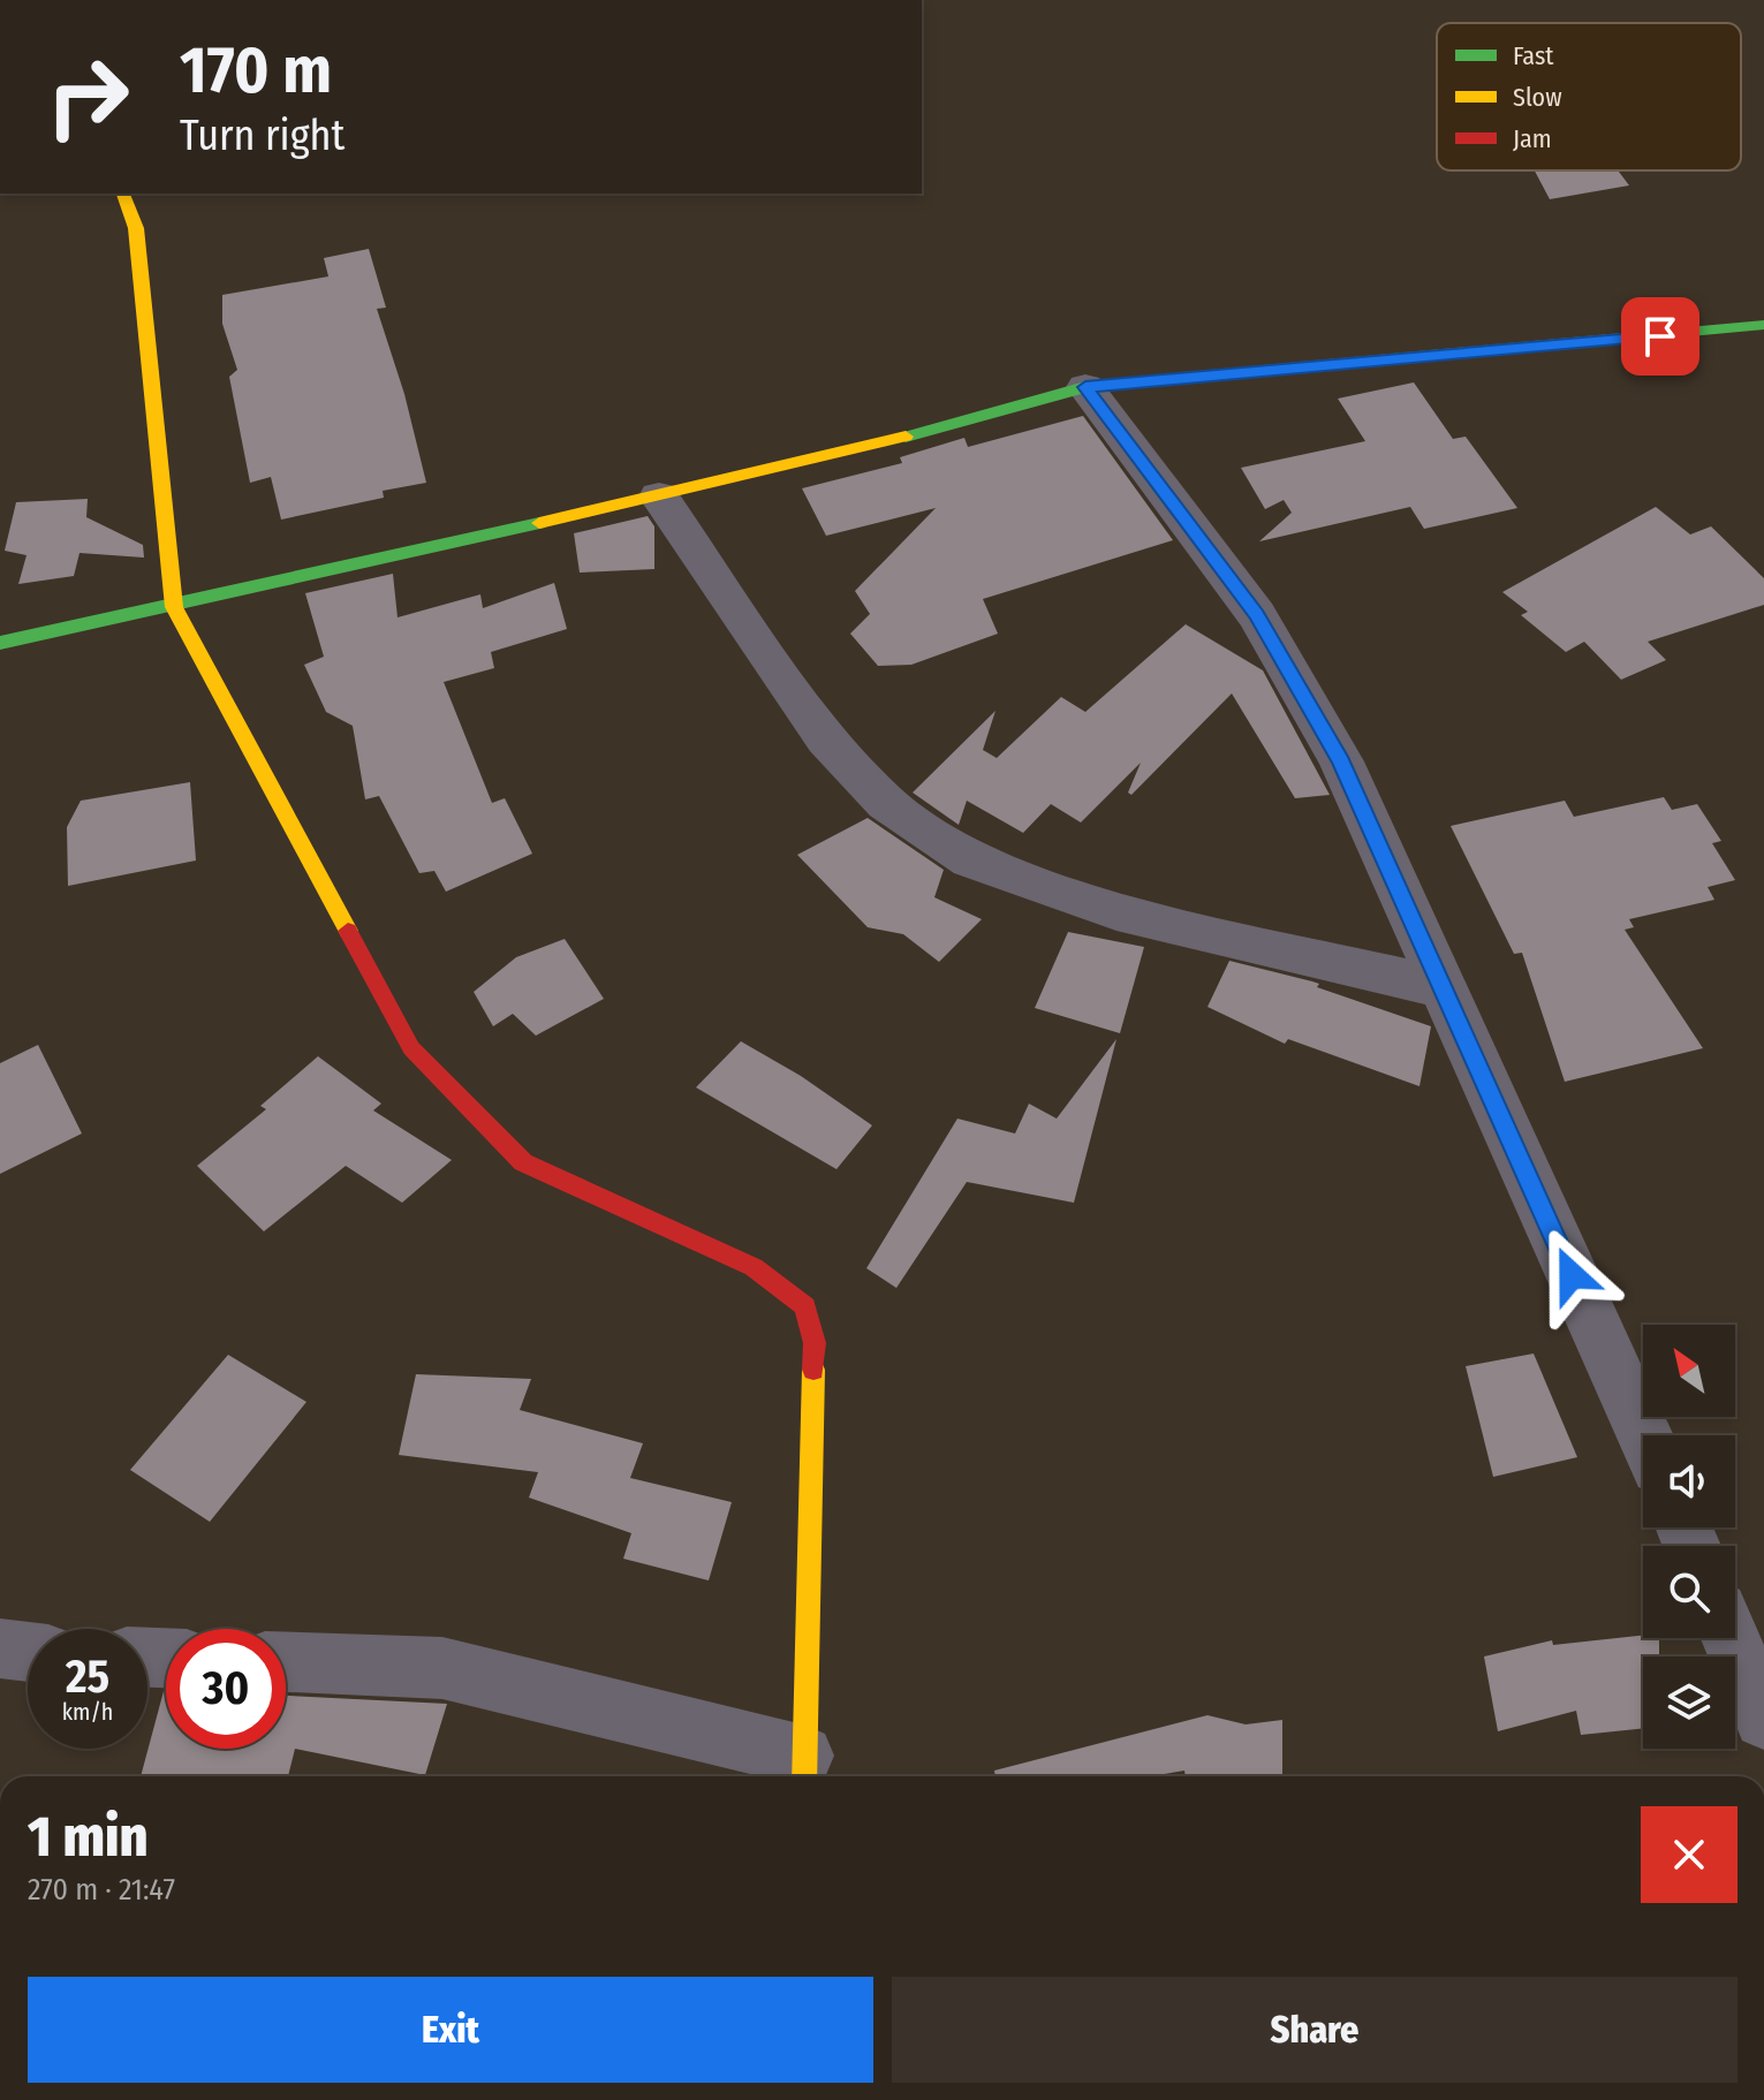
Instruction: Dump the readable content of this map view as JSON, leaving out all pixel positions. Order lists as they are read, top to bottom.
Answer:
{
  "legend": ["Fast", "Slow", "Jam"],
  "north": "top left",
  "page": {
    "turn": ["170 m", "Turn right"],
    "speed": "25 km/h",
    "limit": "30",
    "heading": ["1 min", "270 m · 21:47"],
    "buttons": ["Exit", "Share"]
  }
}
